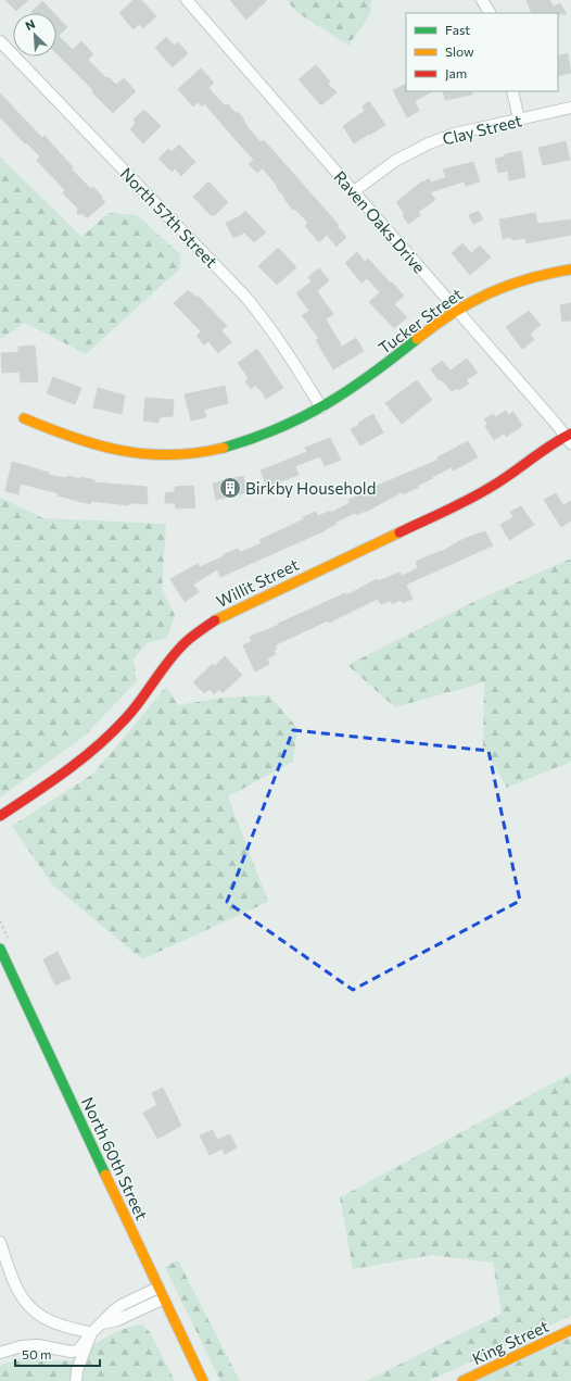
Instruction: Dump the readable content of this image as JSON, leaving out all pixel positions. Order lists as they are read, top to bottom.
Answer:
{
  "streets": {
    "street": [
      "Clay Street",
      "North 57th Street",
      "Raven Oaks Drive",
      "Tucker Street",
      "Willit Street",
      "North 60th Street",
      "King Street"
    ]
  },
  "crossings": [
    ["Clay Street", "Raven Oaks Drive"],
    ["North 57th Street", "Tucker Street"],
    ["Raven Oaks Drive", "Tucker Street"],
    ["Raven Oaks Drive", "Willit Street"]
  ],
  "places": {
    "building": ["Birkby Household"]
  },
  "legend": ["Fast", "Slow", "Jam"],
  "scale_bar": "50 m",
  "north": "top left"
}
